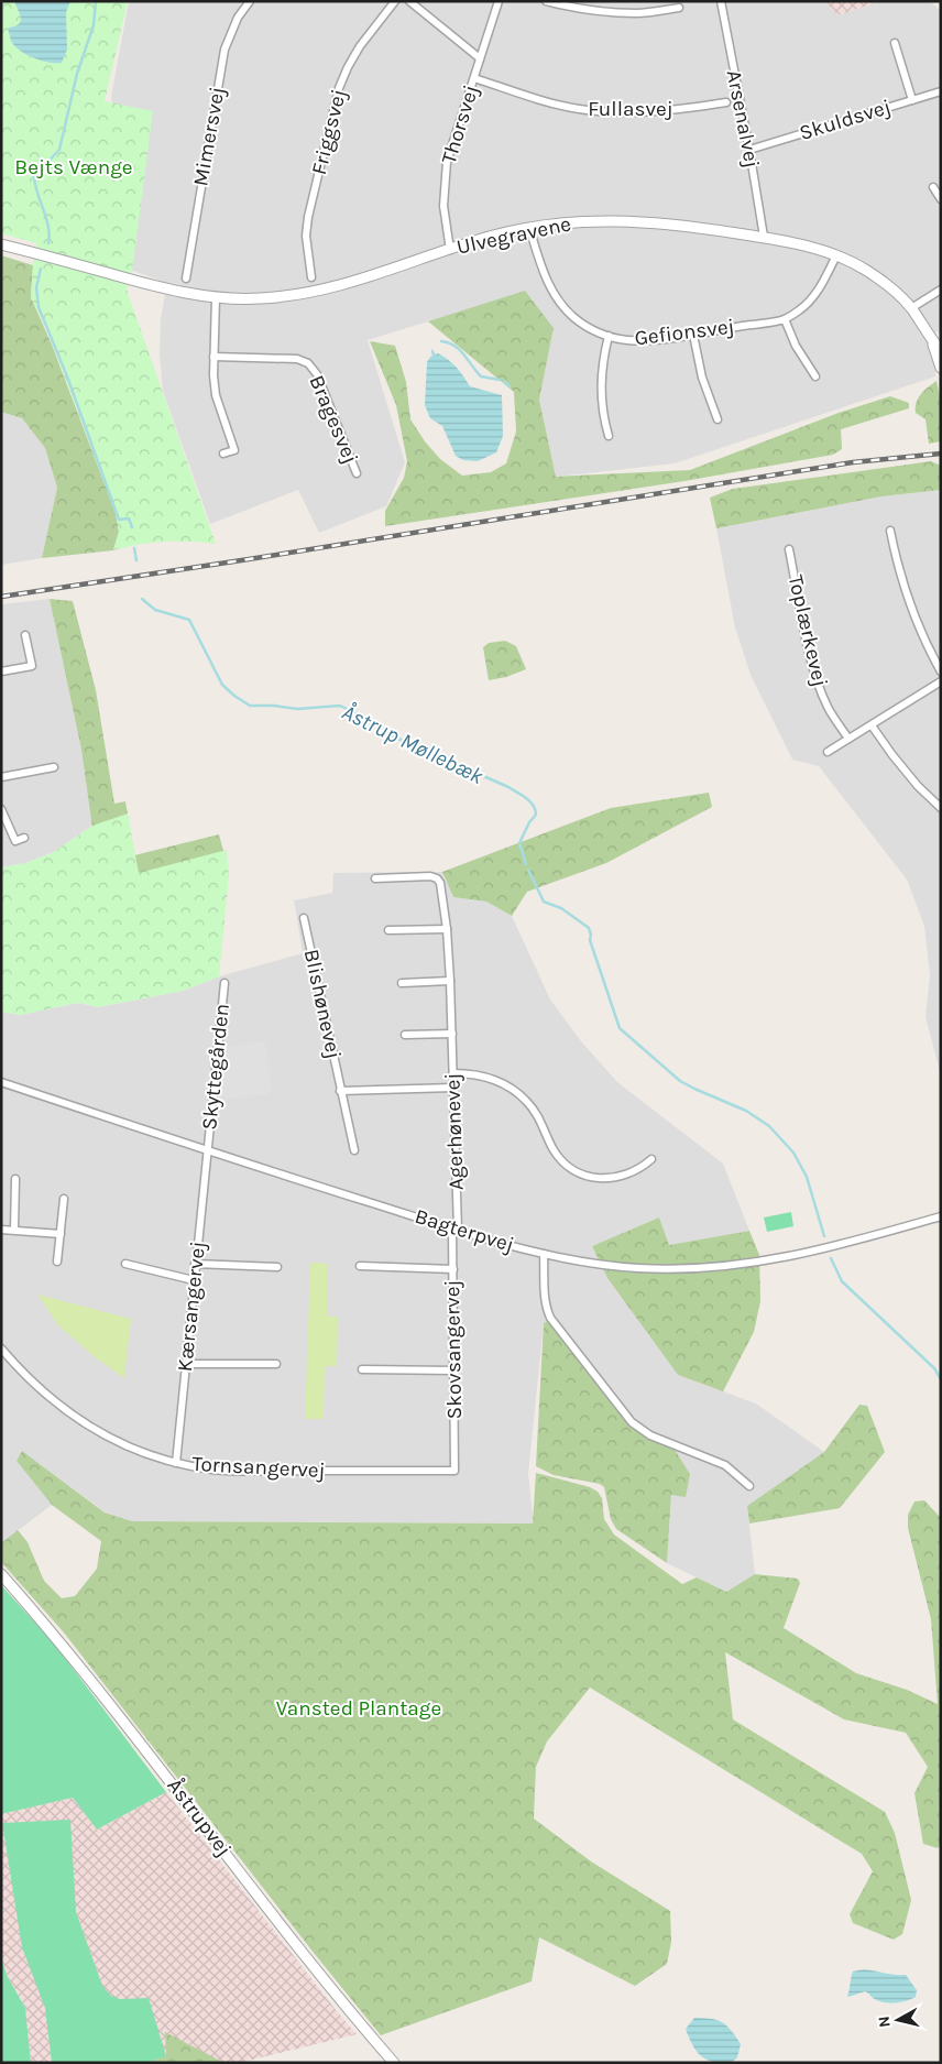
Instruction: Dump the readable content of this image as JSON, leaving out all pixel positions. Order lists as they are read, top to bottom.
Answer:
{
  "streets": {
    "street": [
      "Fullasvej",
      "Arsenalvej",
      "Skuldsvej",
      "Thorsvej",
      "Friggsvej",
      "Mimersvej",
      "Ulvegravene",
      "Gefionsvej",
      "Bragesvej",
      "Toplærkevej",
      "Blishønevej",
      "Skyttegården",
      "Agerhønevej",
      "Bagterpvej",
      "Kærsangervej",
      "Skovsangervej",
      "Tornsangervej",
      "Åstrupvej"
    ]
  },
  "crossings": [
    ["Fullasvej", "Thorsvej"],
    ["Arsenalvej", "Skuldsvej"],
    ["Arsenalvej", "Ulvegravene"],
    ["Thorsvej", "Ulvegravene"],
    ["Ulvegravene", "Gefionsvej"],
    ["Skyttegården", "Bagterpvej"],
    ["Skyttegården", "Kærsangervej"],
    ["Agerhønevej", "Bagterpvej"],
    ["Agerhønevej", "Skovsangervej"],
    ["Bagterpvej", "Kærsangervej"],
    ["Bagterpvej", "Skovsangervej"],
    ["Kærsangervej", "Tornsangervej"],
    ["Skovsangervej", "Tornsangervej"]
  ],
  "water": ["Åstrup Møllebæk"],
  "parks": ["Bejts Vænge", "Vansted Plantage"],
  "north": "left"
}
